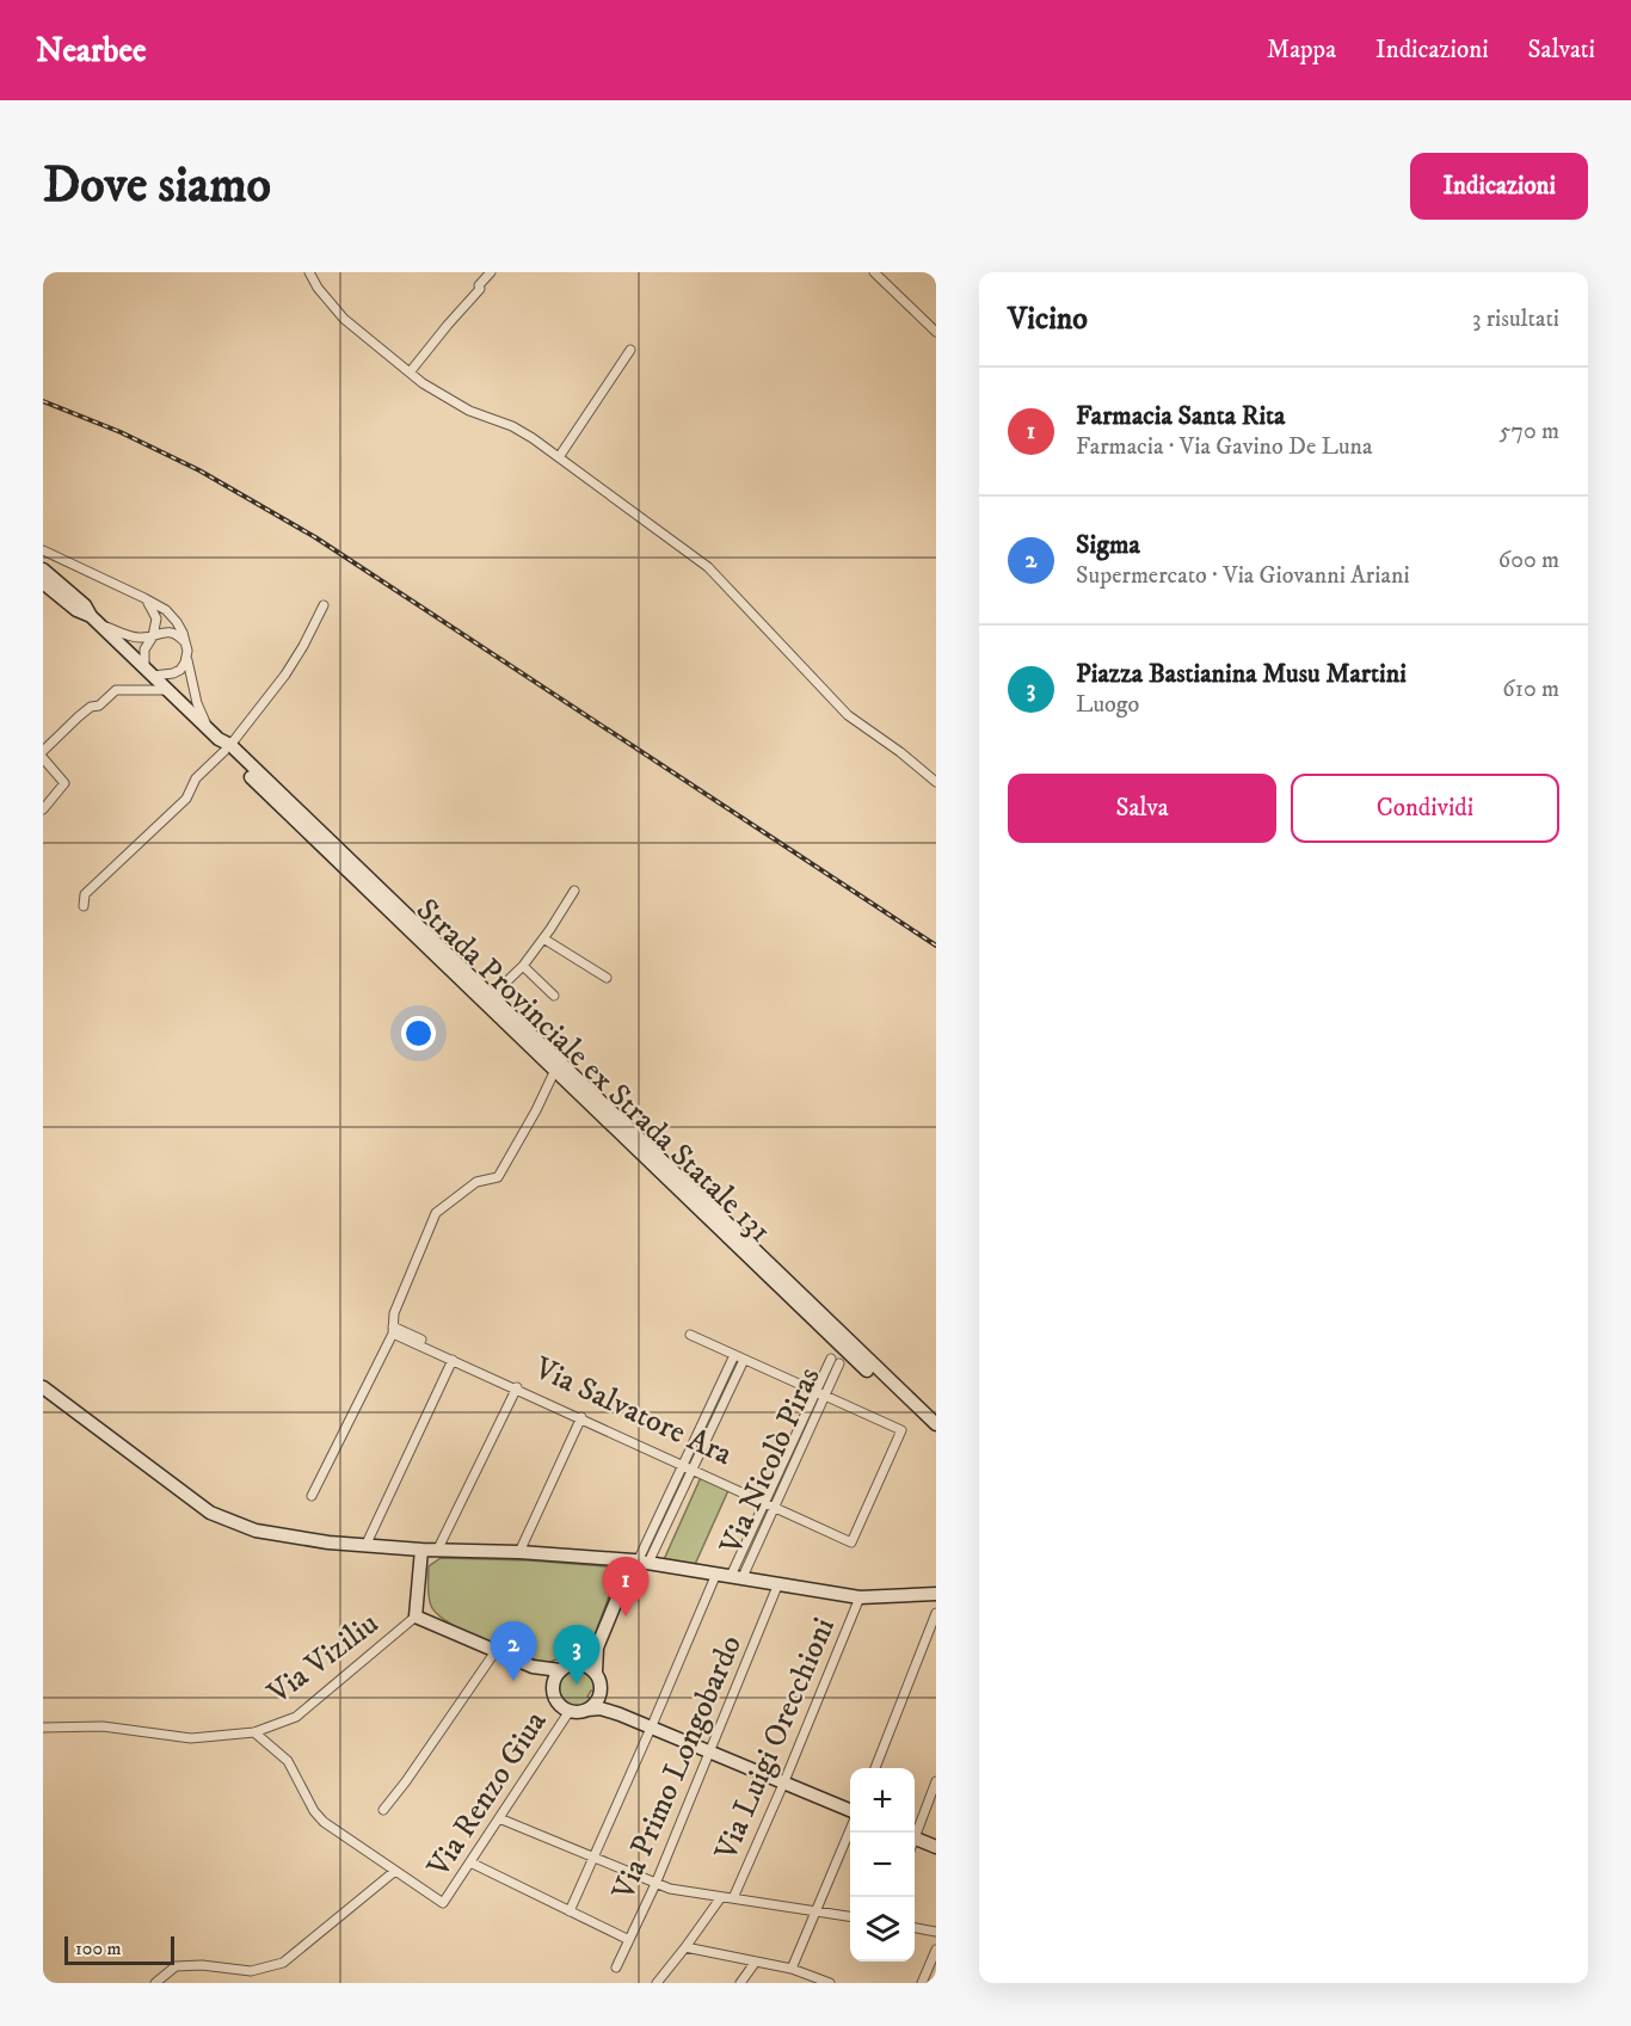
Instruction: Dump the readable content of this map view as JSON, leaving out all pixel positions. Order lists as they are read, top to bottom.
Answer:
{
  "streets": {
    "main road": ["Strada Provinciale ex Strada Statale 131"],
    "street": [
      "Via Salvatore Ara",
      "Via Nicolò Piras",
      "Via Viziliu",
      "Via Luigi Orecchioni",
      "Via Primo Longobardo",
      "Via Renzo Giua"
    ]
  },
  "crossings": [
    ["Via Salvatore Ara", "Via Nicolò Piras"]
  ],
  "scale_bar": "100 m",
  "page": {
    "header": "Nearbee",
    "nav": ["Mappa", "Indicazioni", "Salvati"],
    "buttons": [
      "Indicazioni",
      ["Salva", "Condividi"]
    ],
    "title": "Dove siamo",
    "heading": ["Vicino", "3 risultati"],
    "list": [
      {
        "mark": "1",
        "name": "Farmacia Santa Rita",
        "note": "Farmacia · Via Gavino De Luna",
        "value": "570 m"
      },
      {
        "mark": "2",
        "name": "Sigma",
        "note": "Supermercato · Via Giovanni Ariani",
        "value": "600 m"
      },
      {
        "mark": "3",
        "name": "Piazza Bastianina Musu Martini",
        "note": "Luogo",
        "value": "610 m"
      }
    ],
    "pins": ["1", "2", "3"],
    "map_buttons": ["+", "−"],
    "scale": "100 m"
  }
}
